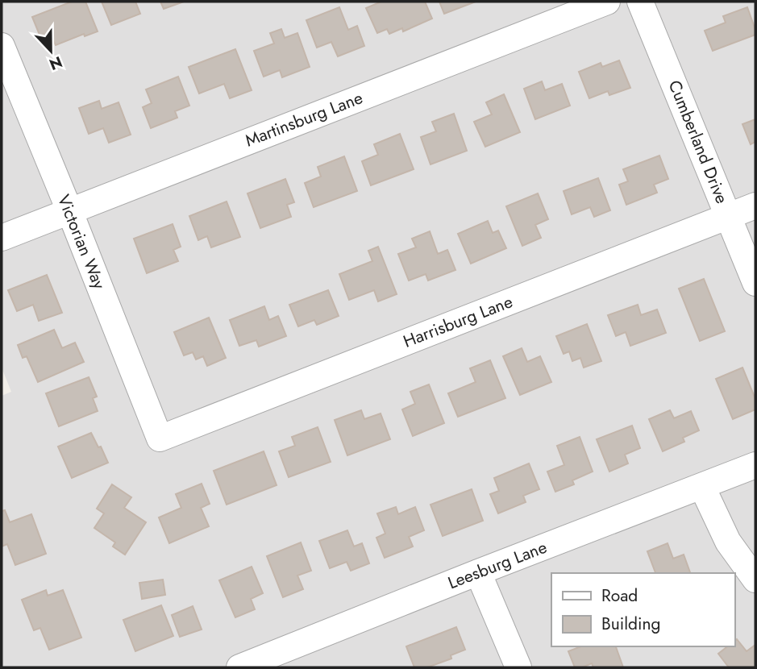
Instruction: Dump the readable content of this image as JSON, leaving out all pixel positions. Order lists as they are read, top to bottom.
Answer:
{
  "streets": {
    "street": [
      "Martinsburg Lane",
      "Cumberland Drive",
      "Victorian Way",
      "Harrisburg Lane",
      "Leesburg Lane"
    ]
  },
  "crossings": [
    ["Martinsburg Lane", "Victorian Way"],
    ["Cumberland Drive", "Harrisburg Lane"],
    ["Victorian Way", "Harrisburg Lane"]
  ],
  "legend": ["Road", "Building"],
  "north": "bottom"
}
